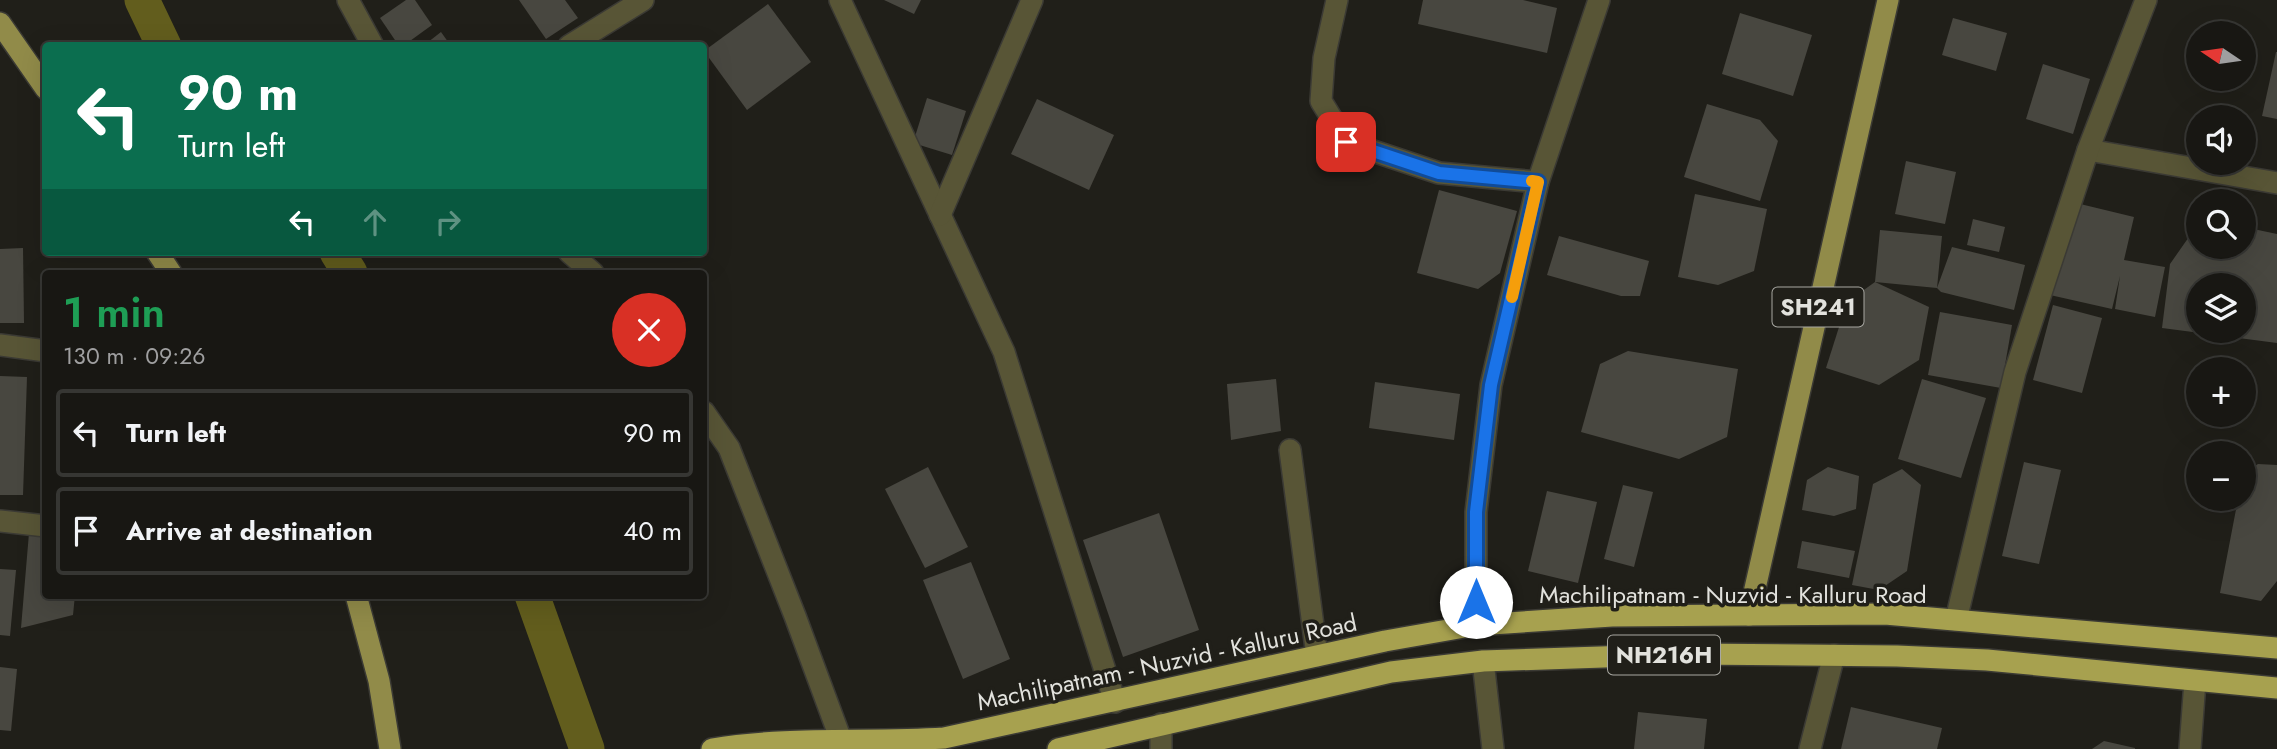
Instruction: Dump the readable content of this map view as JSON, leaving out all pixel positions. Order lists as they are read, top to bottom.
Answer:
{
  "streets": {
    "highway": ["Machilipatnam - Nuzvid - Kalluru Road", "NH216H"],
    "main road": ["SH241"]
  },
  "crossings": [
    ["SH241", "Machilipatnam - Nuzvid - Kalluru Road"]
  ],
  "north": "left",
  "page": {
    "map_buttons": ["+", "−"],
    "turn": ["90 m", "Turn left"],
    "heading": ["1 min", "130 m · 09:26"],
    "list": [
      {
        "name": "Turn left",
        "value": "90 m"
      },
      {
        "name": "Arrive at destination",
        "value": "40 m"
      }
    ]
  }
}
